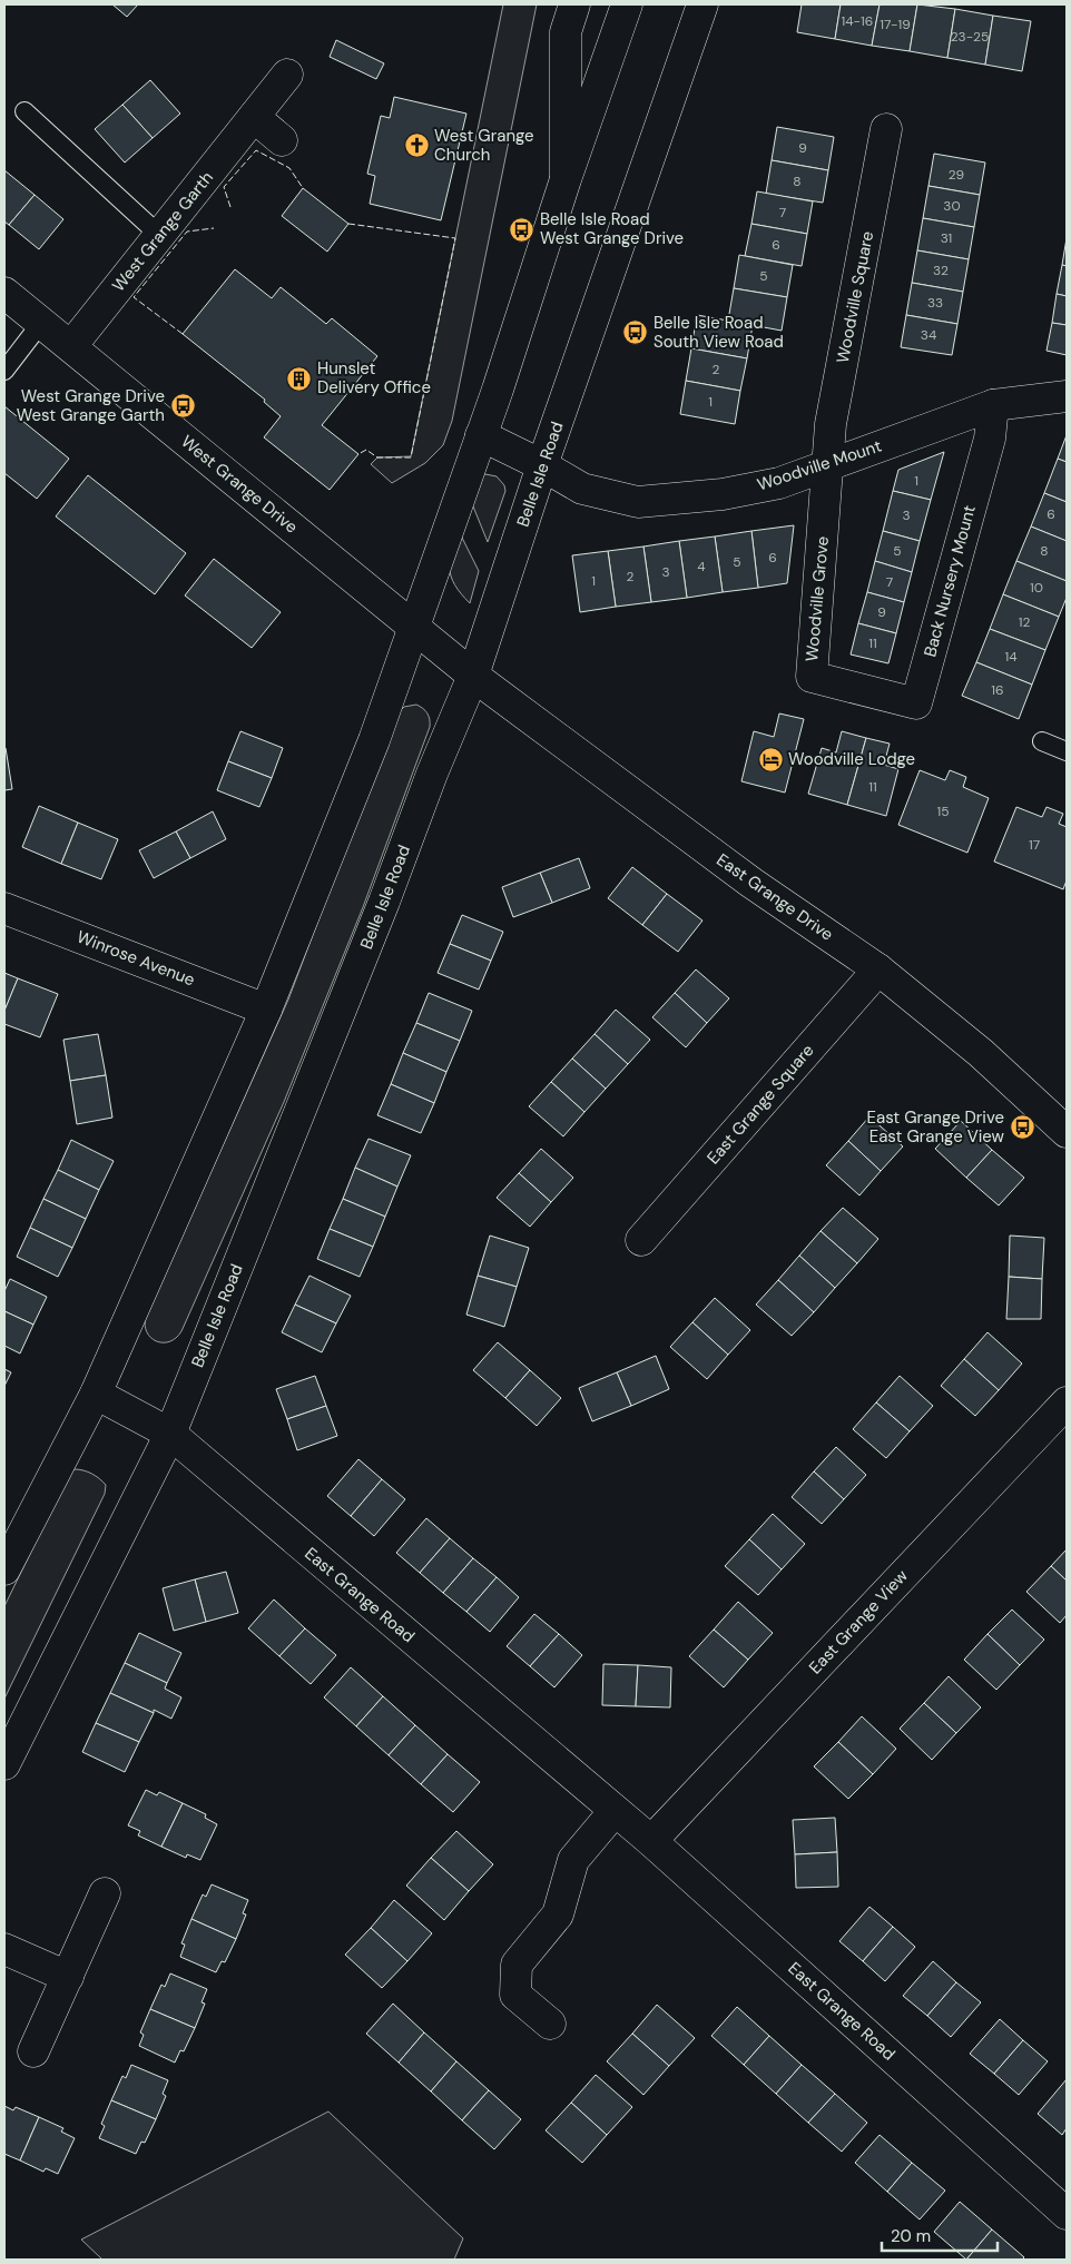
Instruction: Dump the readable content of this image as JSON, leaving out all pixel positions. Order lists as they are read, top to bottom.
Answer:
{
  "streets": {
    "street": [
      "West Grange Garth",
      "Woodville Square",
      "Woodville Mount",
      "Belle Isle Road",
      "West Grange Drive",
      "Back Nursery Mount",
      "Woodville Grove",
      "East Grange Drive",
      "Winrose Avenue",
      "East Grange Square",
      "East Grange Road",
      "East Grange View"
    ]
  },
  "crossings": [
    ["West Grange Garth", "West Grange Drive"],
    ["Woodville Square", "Woodville Mount"],
    ["Woodville Square", "Woodville Grove"],
    ["Woodville Mount", "Belle Isle Road"],
    ["Woodville Mount", "Back Nursery Mount"],
    ["Woodville Mount", "Woodville Grove"],
    ["Belle Isle Road", "West Grange Drive"],
    ["Belle Isle Road", "East Grange Drive"],
    ["Belle Isle Road", "East Grange Road"],
    ["West Grange Drive", "East Grange Drive"],
    ["Back Nursery Mount", "Woodville Grove"],
    ["East Grange Drive", "East Grange Square"],
    ["East Grange Road", "East Grange View"]
  ],
  "places": {
    "church": ["West Grange Church"],
    "bus stop": [
      "Belle Isle Road West Grange Drive",
      "Belle Isle Road South View Road",
      "West Grange Drive West Grange Garth",
      "East Grange Drive East Grange View"
    ],
    "building": ["Hunslet Delivery Office"],
    "hotel": ["Woodville Lodge"]
  },
  "house_numbers": [
    "14-16",
    "17-19",
    "23-25",
    "9",
    "29",
    "8",
    "30",
    "7",
    "31",
    "6",
    "32",
    "5",
    "33",
    "34",
    "2",
    "1",
    "1",
    "6",
    "3",
    "5",
    "8",
    "6",
    "5",
    "4",
    "3",
    "2",
    "1",
    "7",
    "10",
    "9",
    "12",
    "11",
    "14",
    "16",
    "11",
    "15",
    "17"
  ],
  "scale_bar": "20 m"
}
